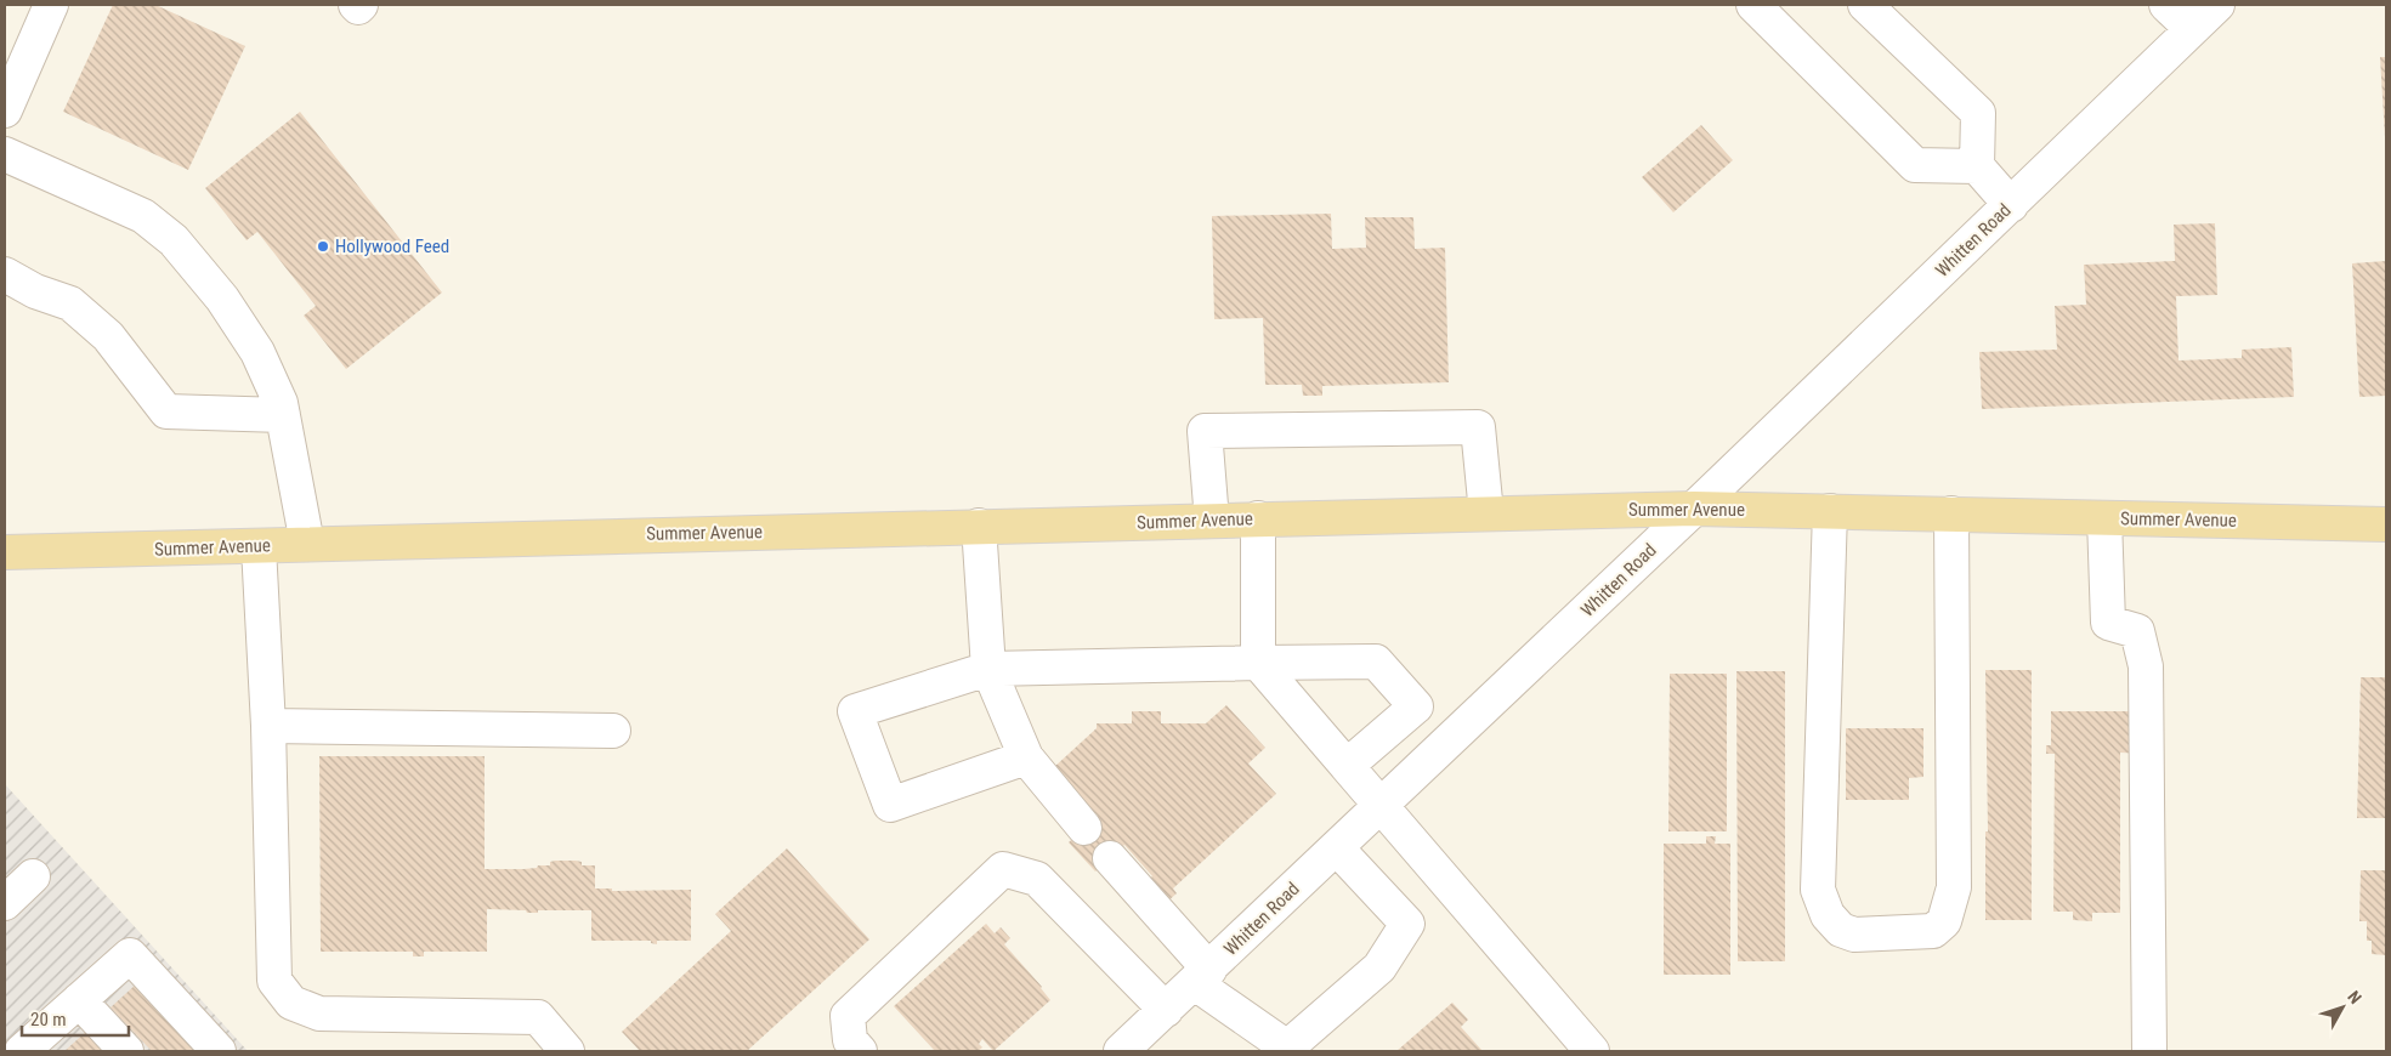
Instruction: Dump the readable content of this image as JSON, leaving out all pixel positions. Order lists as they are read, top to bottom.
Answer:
{
  "streets": {
    "main road": ["Summer Avenue"],
    "street": ["Whitten Road"]
  },
  "crossings": [
    ["Whitten Road", "Summer Avenue"]
  ],
  "places": ["Hollywood Feed"],
  "scale_bar": "20 m",
  "north": "top right"
}
